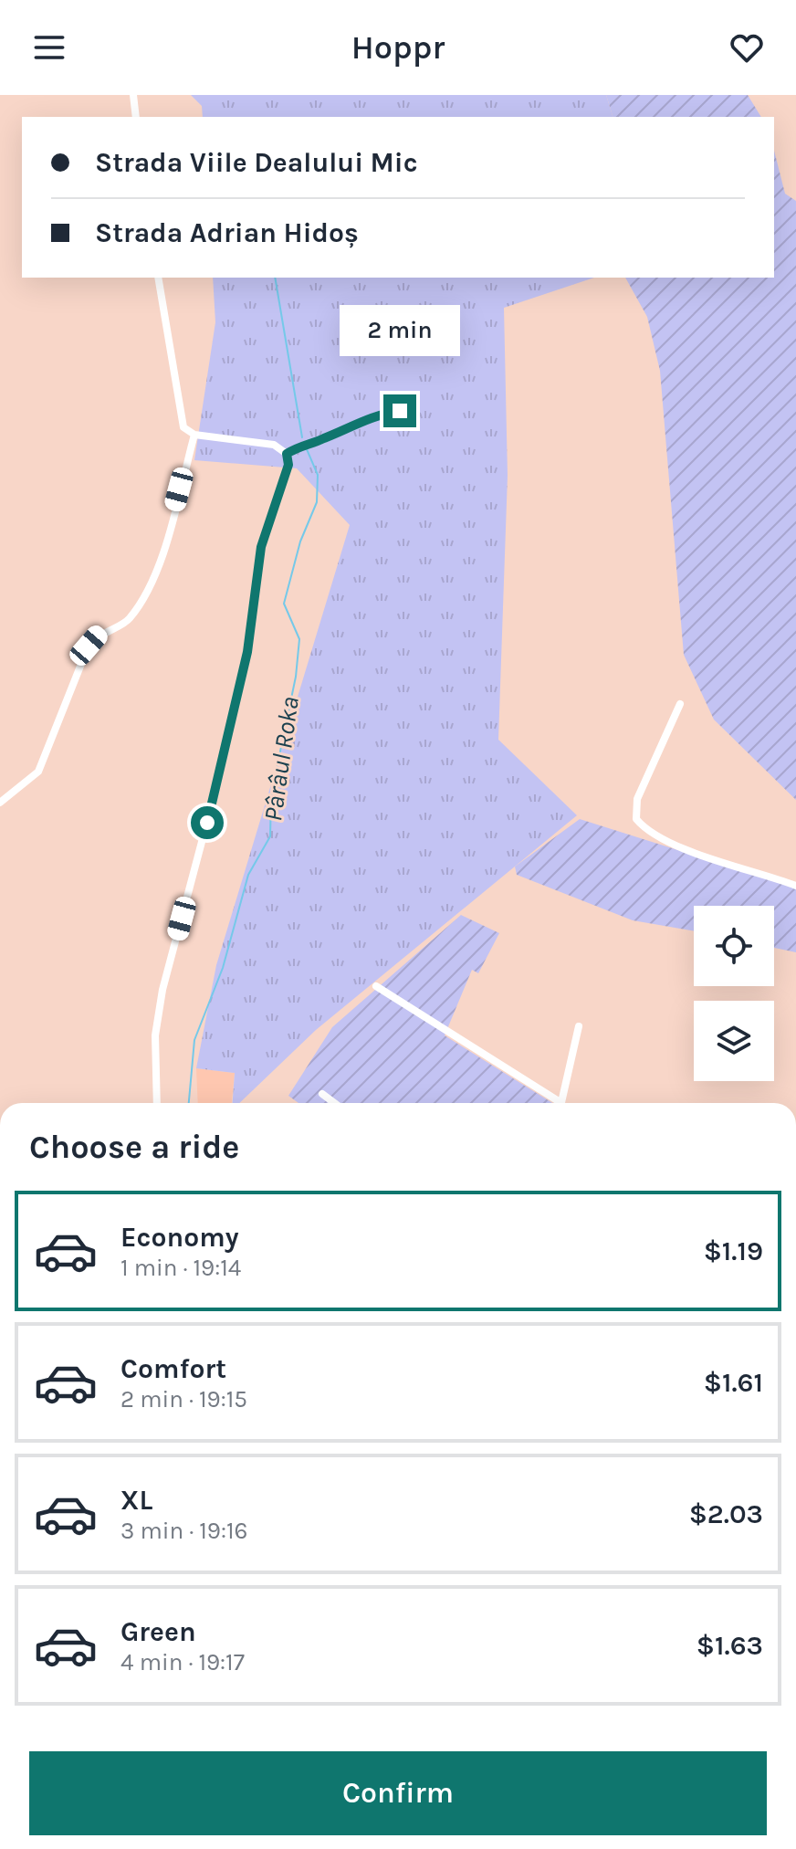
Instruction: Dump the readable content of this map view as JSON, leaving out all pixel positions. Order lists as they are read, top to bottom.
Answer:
{
  "water": ["Pârâul Roka"],
  "page": {
    "header": "Hoppr",
    "banner": ["Strada Viile Dealului Mic", "Strada Adrian Hidoș"],
    "bubble": "2 min",
    "heading": "Choose a ride",
    "list": [
      {
        "name": "Economy",
        "note": "1 min · 19:14",
        "value": "$1.19"
      },
      {
        "name": "Comfort",
        "note": "2 min · 19:15",
        "value": "$1.61"
      },
      {
        "name": "XL",
        "note": "3 min · 19:16",
        "value": "$2.03"
      },
      {
        "name": "Green",
        "note": "4 min · 19:17",
        "value": "$1.63"
      }
    ],
    "buttons": "Confirm"
  }
}
